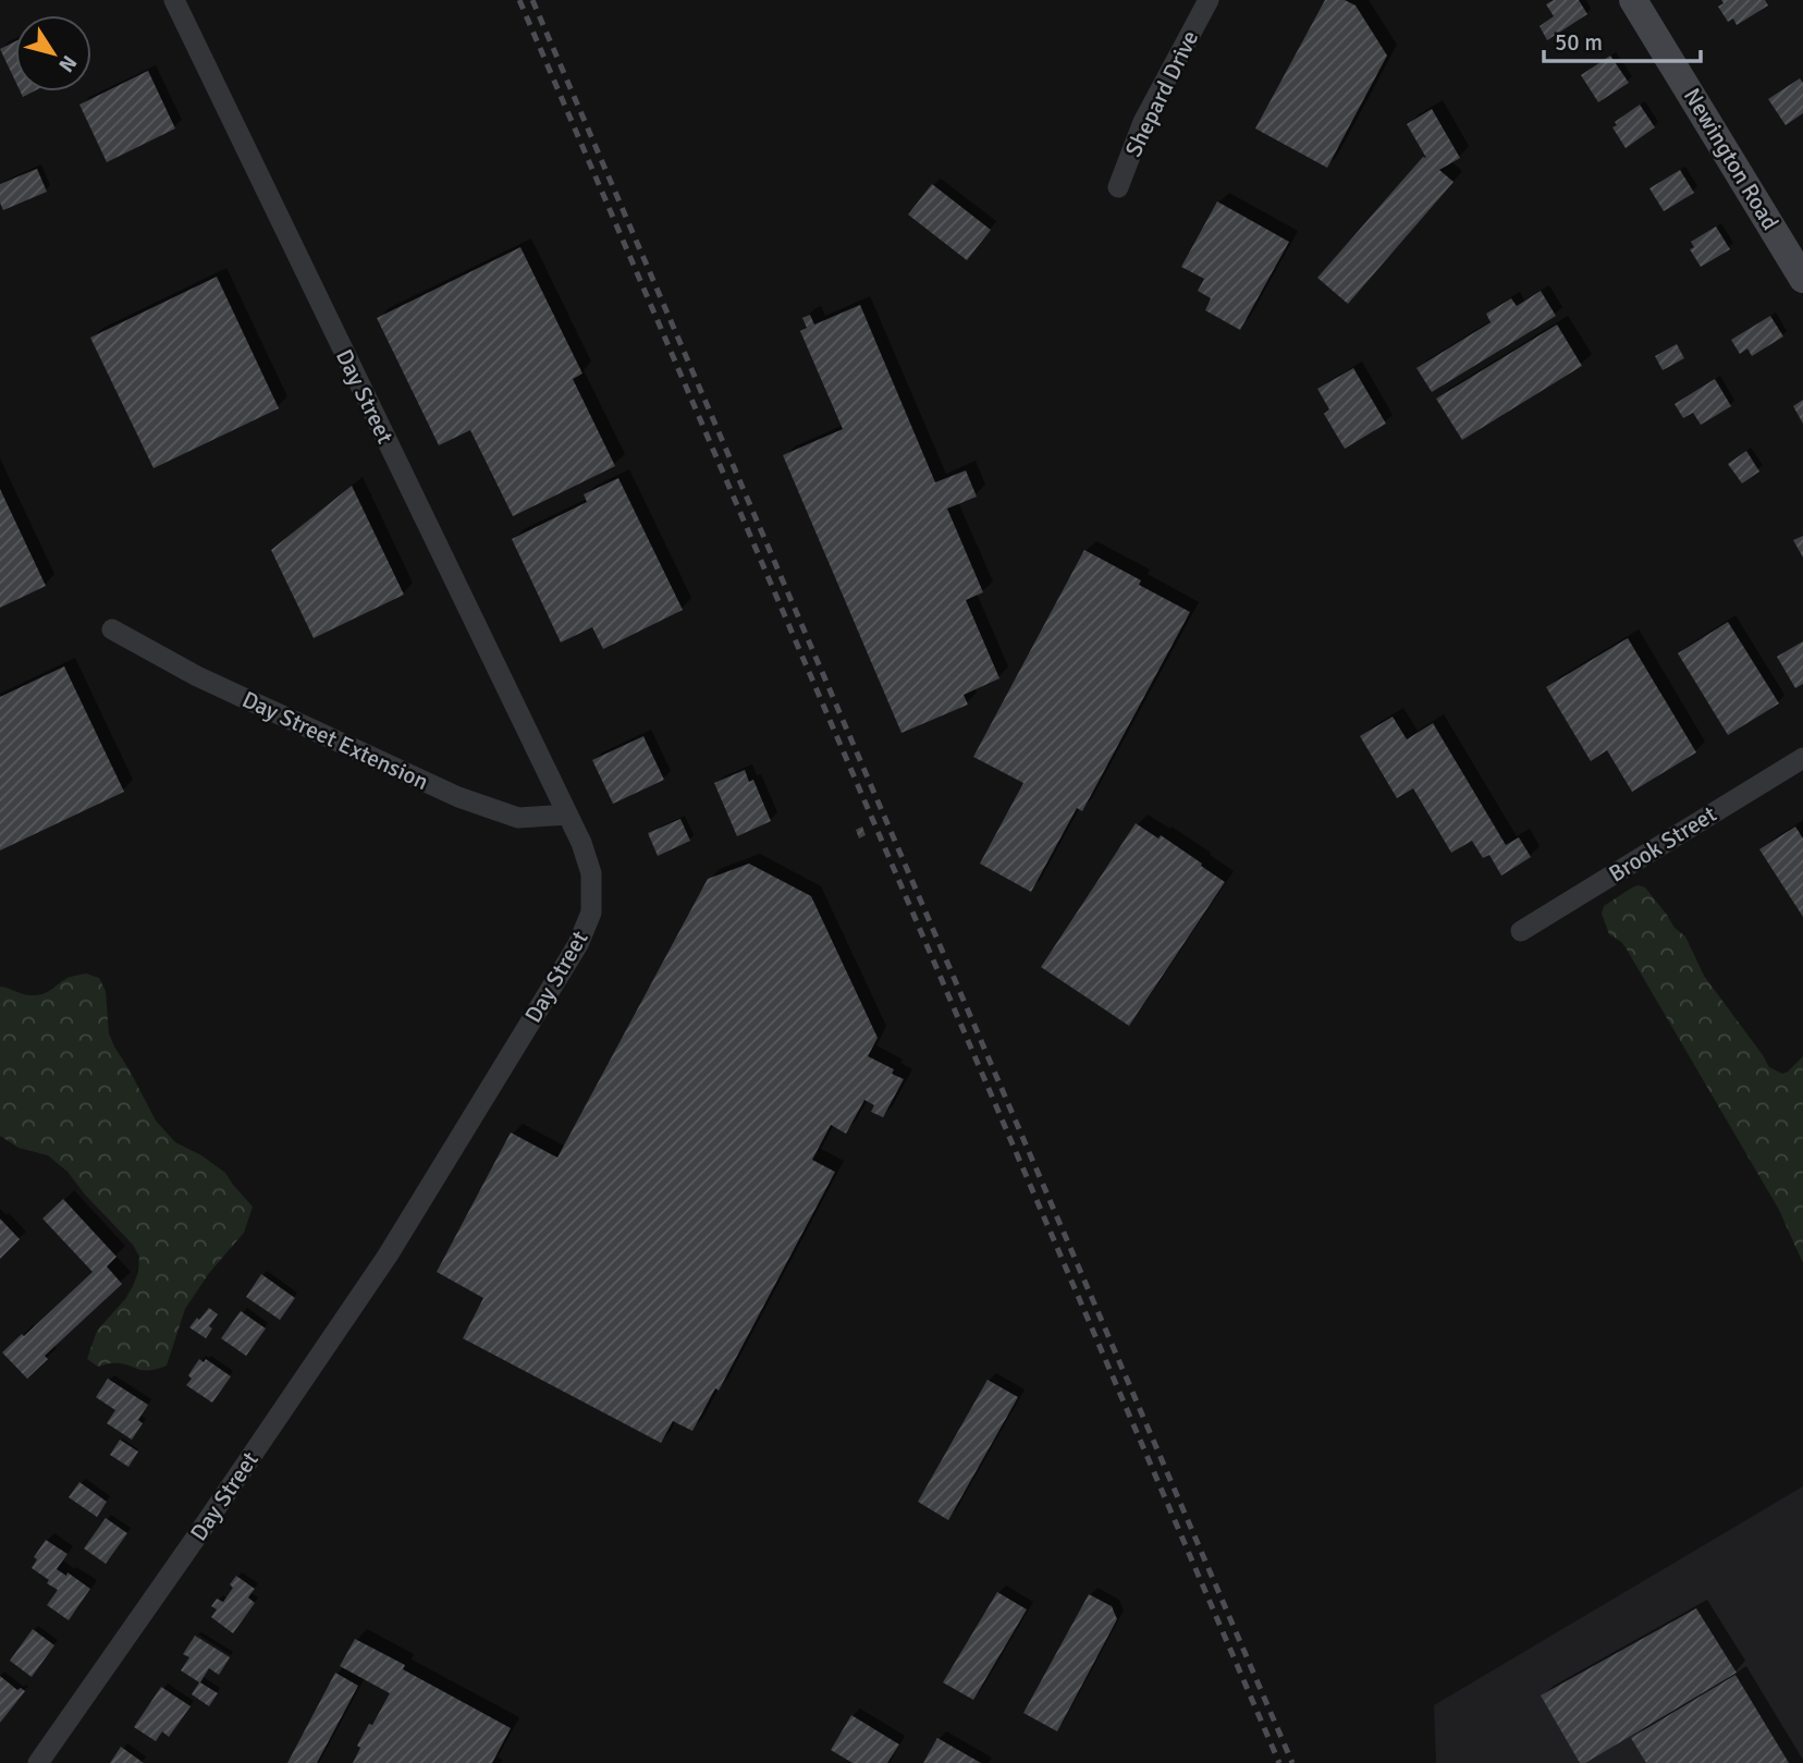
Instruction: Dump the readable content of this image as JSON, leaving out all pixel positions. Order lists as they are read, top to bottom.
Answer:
{
  "streets": {
    "main road": ["Newington Road"],
    "street": [
      "Shepard Drive",
      "Day Street",
      "Day Street Extension",
      "Brook Street"
    ]
  },
  "crossings": [
    ["Day Street", "Day Street Extension"]
  ],
  "scale_bar": "50 m",
  "north": "bottom right"
}
